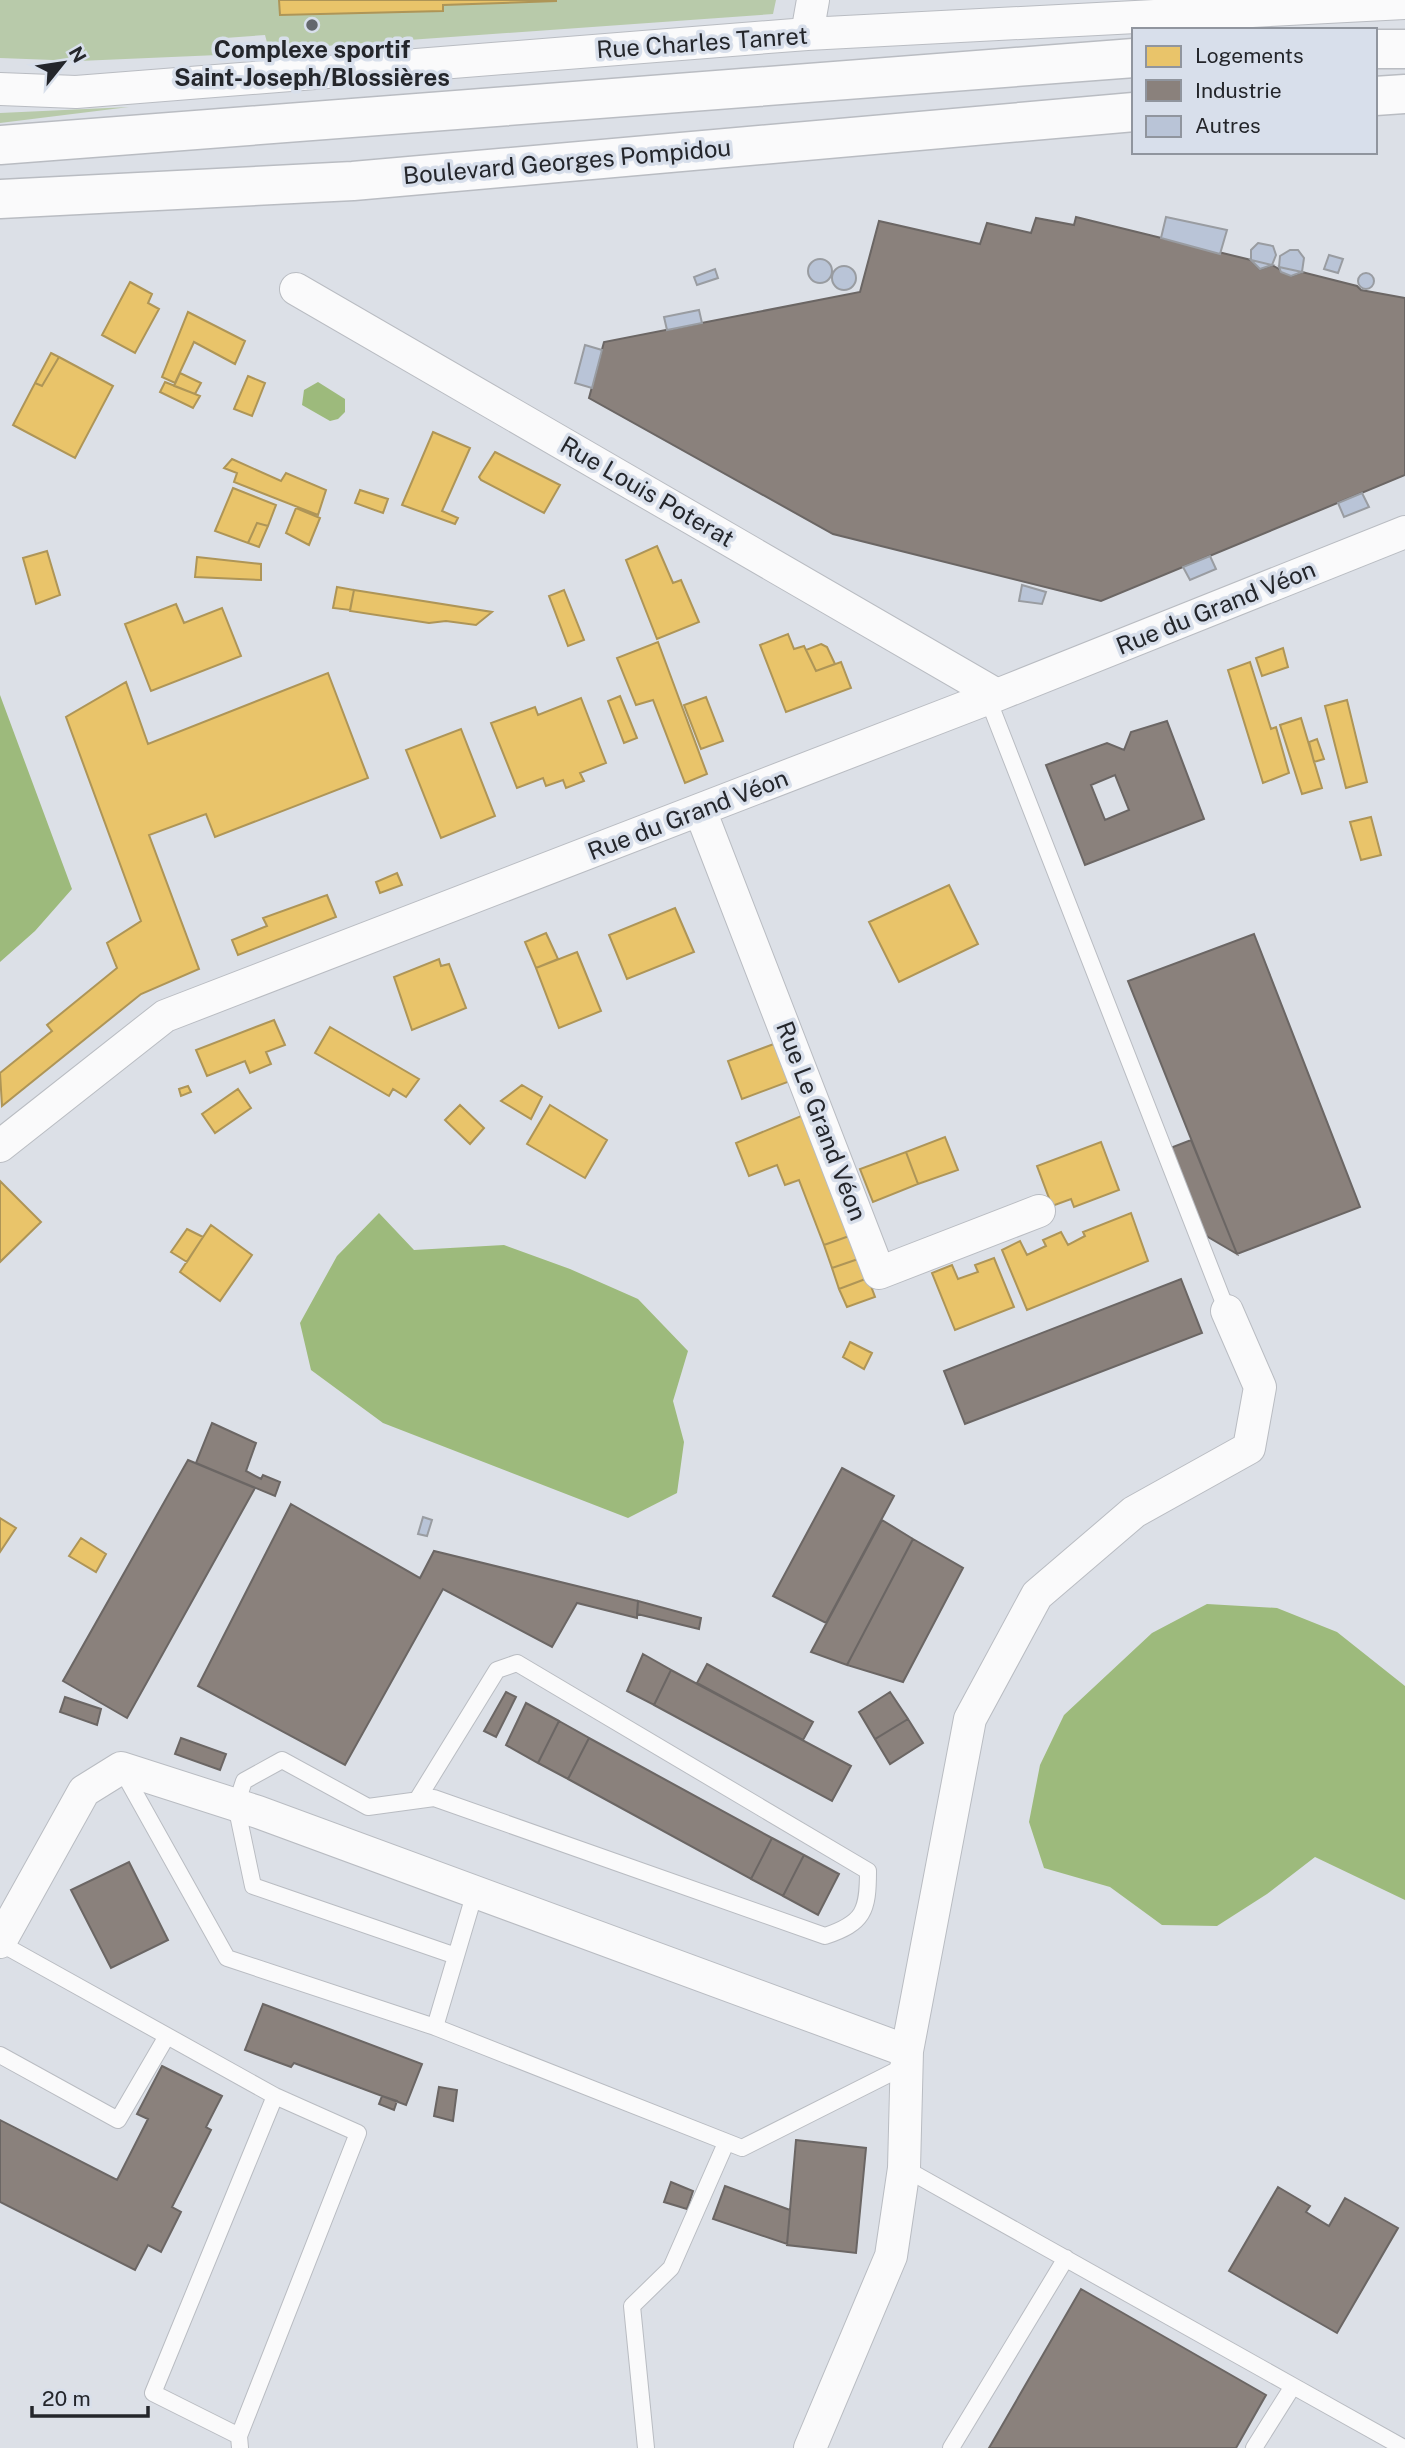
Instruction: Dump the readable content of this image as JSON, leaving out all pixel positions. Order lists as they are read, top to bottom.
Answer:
{
  "streets": {
    "main road": ["Boulevard Georges Pompidou"],
    "street": [
      "Rue Charles Tanret",
      "Rue Louis Poterat",
      "Rue du Grand Véon",
      "Rue Le Grand Véon"
    ]
  },
  "crossings": [
    ["Rue Louis Poterat", "Rue du Grand Véon"],
    ["Rue du Grand Véon", "Rue Le Grand Véon"]
  ],
  "places": ["Complexe sportif Saint-Joseph/Blossières"],
  "legend": ["Logements", "Industrie", "Autres"],
  "scale_bar": "20 m",
  "north": "top right"
}
